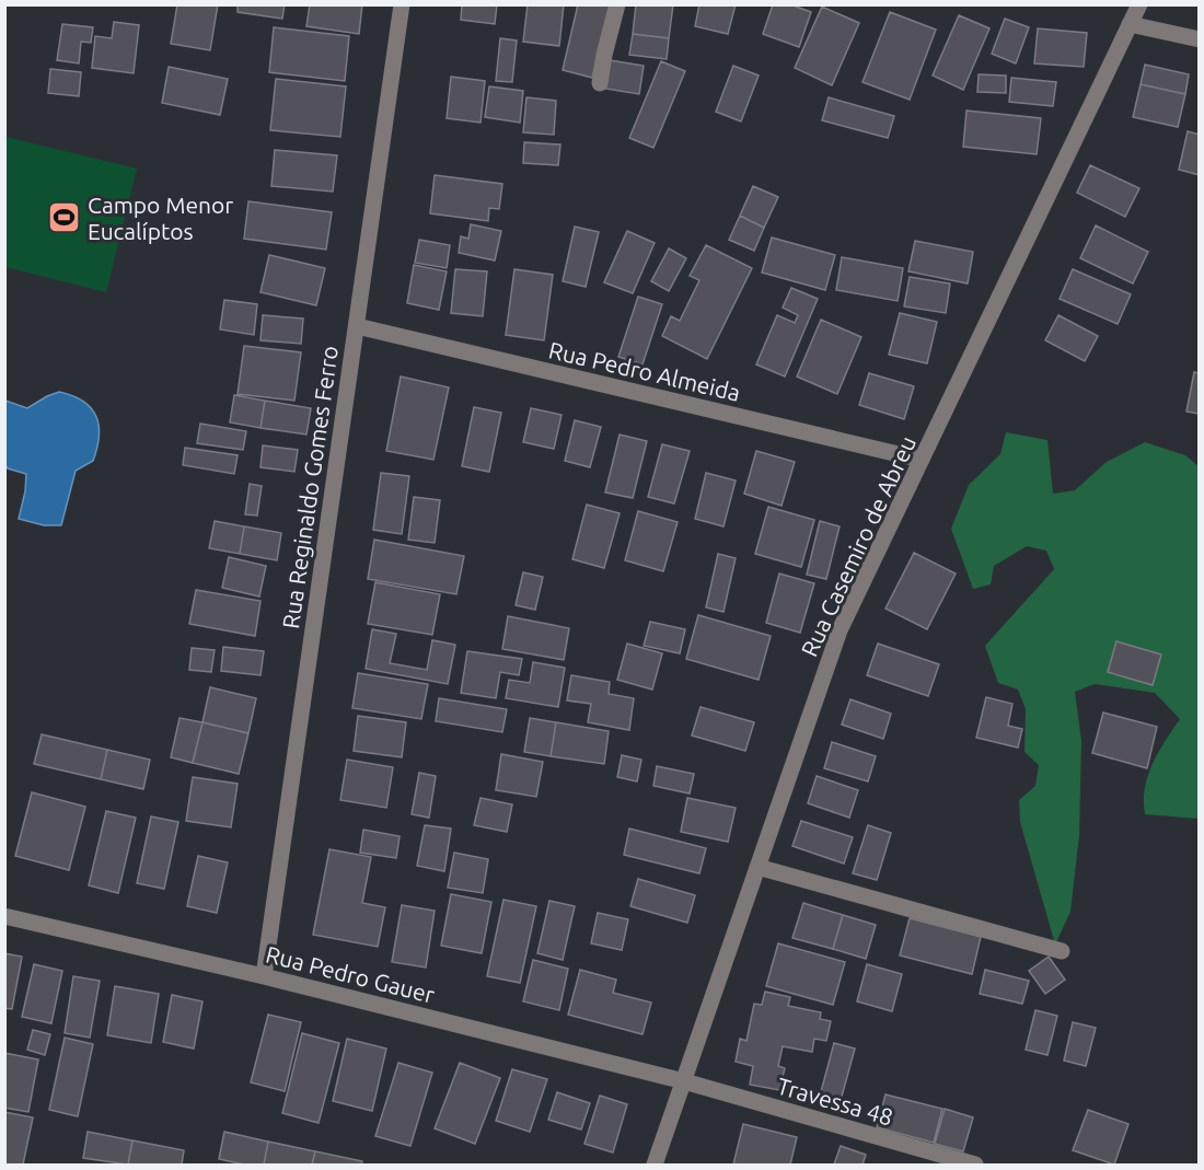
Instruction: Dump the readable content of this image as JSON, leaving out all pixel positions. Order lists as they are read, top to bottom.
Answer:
{
  "streets": {
    "street": [
      "Rua Pedro Almeida",
      "Rua Reginaldo Gomes Ferro",
      "Rua Casemiro de Abreu",
      "Rua Pedro Gauer",
      "Travessa 48"
    ]
  },
  "crossings": [
    ["Rua Pedro Almeida", "Rua Reginaldo Gomes Ferro"],
    ["Rua Pedro Almeida", "Rua Casemiro de Abreu"],
    ["Rua Reginaldo Gomes Ferro", "Rua Pedro Gauer"],
    ["Rua Casemiro de Abreu", "Rua Pedro Gauer"],
    ["Rua Casemiro de Abreu", "Travessa 48"],
    ["Rua Pedro Gauer", "Travessa 48"]
  ],
  "places": {
    "sports": ["Campo Menor Eucalíptos"]
  }
}
